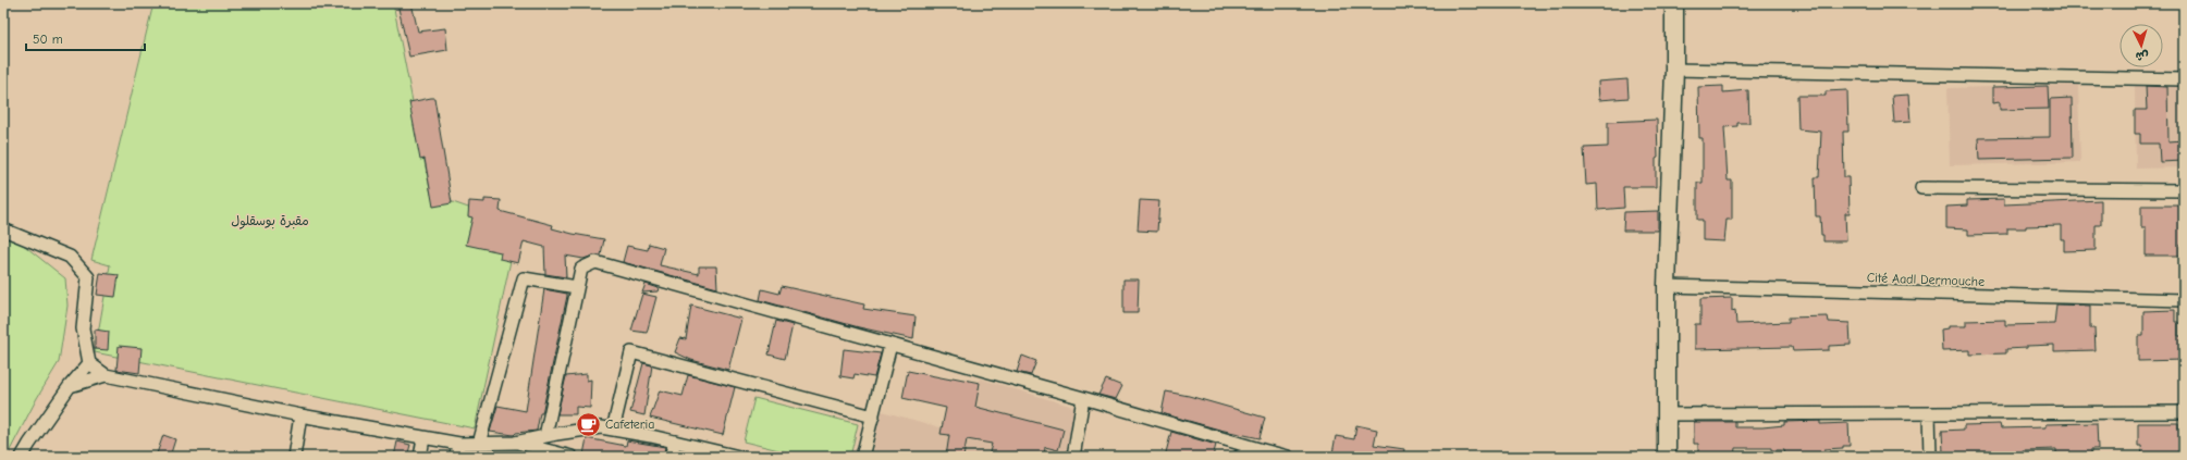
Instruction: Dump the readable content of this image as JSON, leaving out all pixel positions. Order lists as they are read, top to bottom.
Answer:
{
  "streets": {
    "street": ["Cité Aadl Dermouche"]
  },
  "parks": ["مقبرة بوسقلول"],
  "places": {
    "cafe": ["Cafeteria"]
  },
  "scale_bar": "50 m",
  "north": "bottom"
}
